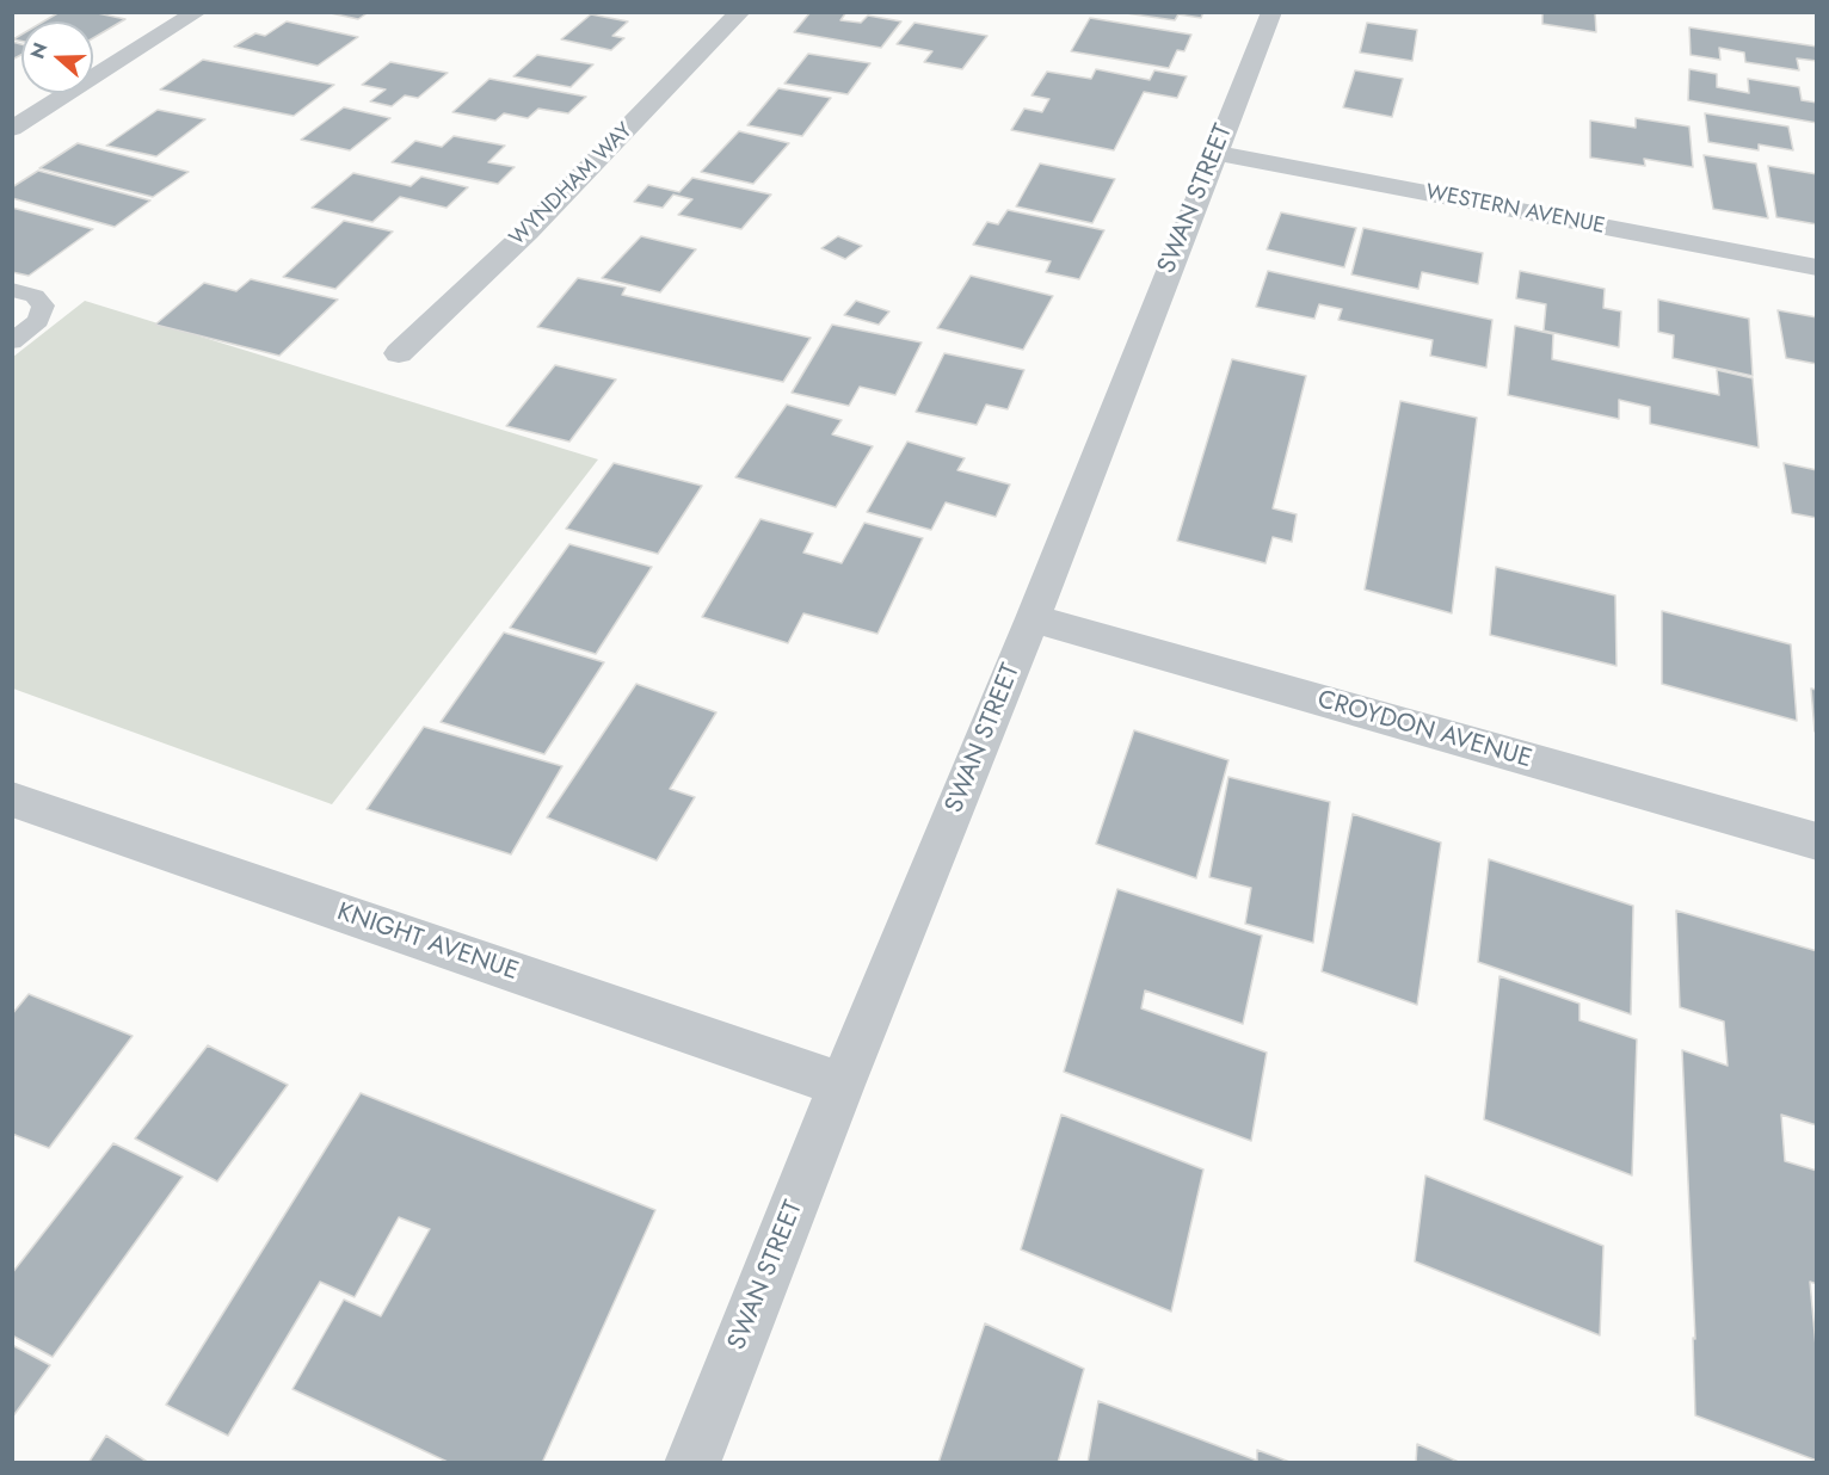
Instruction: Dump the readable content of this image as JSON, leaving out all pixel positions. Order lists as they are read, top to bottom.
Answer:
{
  "streets": {
    "street": [
      "WYNDHAM WAY",
      "SWAN STREET",
      "WESTERN AVENUE",
      "CROYDON AVENUE",
      "KNIGHT AVENUE"
    ]
  },
  "crossings": [
    ["SWAN STREET", "WESTERN AVENUE"],
    ["SWAN STREET", "CROYDON AVENUE"],
    ["SWAN STREET", "KNIGHT AVENUE"]
  ],
  "north": "left"
}
